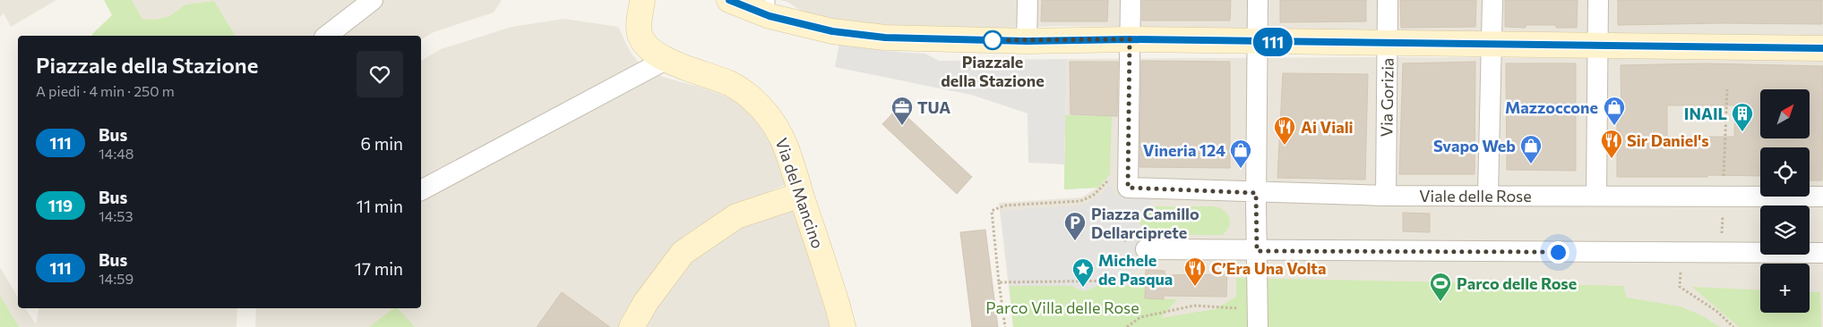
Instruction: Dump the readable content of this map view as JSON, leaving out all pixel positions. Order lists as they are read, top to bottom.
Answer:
{
  "streets": {
    "street": ["Via Gorizia", "Via del Mancino", "Viale delle Rose"]
  },
  "crossings": [
    ["Via Gorizia", "Viale delle Rose"]
  ],
  "parks": ["Parco Villa delle Rose"],
  "places": {
    "other": ["Piazzale della Stazione"],
    "office": ["TUA"],
    "shop": ["Mazzoccone", "Svapo Web", "Vineria 124"],
    "building": ["INAIL"],
    "restaurant": ["Ai Viali", "Sir Daniel's", "C’Era Una Volta"],
    "parking": ["Piazza Camillo Dellarciprete"],
    "place": ["Michele de Pasqua"],
    "sports": ["Parco delle Rose"]
  },
  "lines": ["bus line 111"],
  "north": "top right",
  "page": {
    "on_map": "111",
    "heading": ["Piazzale della Stazione", "A piedi · 4 min · 250 m"],
    "map_buttons": "+",
    "list": [
      {
        "mark": "111",
        "name": "Bus",
        "note": "14:48",
        "value": "6 min"
      },
      {
        "mark": "119",
        "name": "Bus",
        "note": "14:53",
        "value": "11 min"
      },
      {
        "mark": "111",
        "name": "Bus",
        "note": "14:59",
        "value": "17 min"
      }
    ]
  }
}
